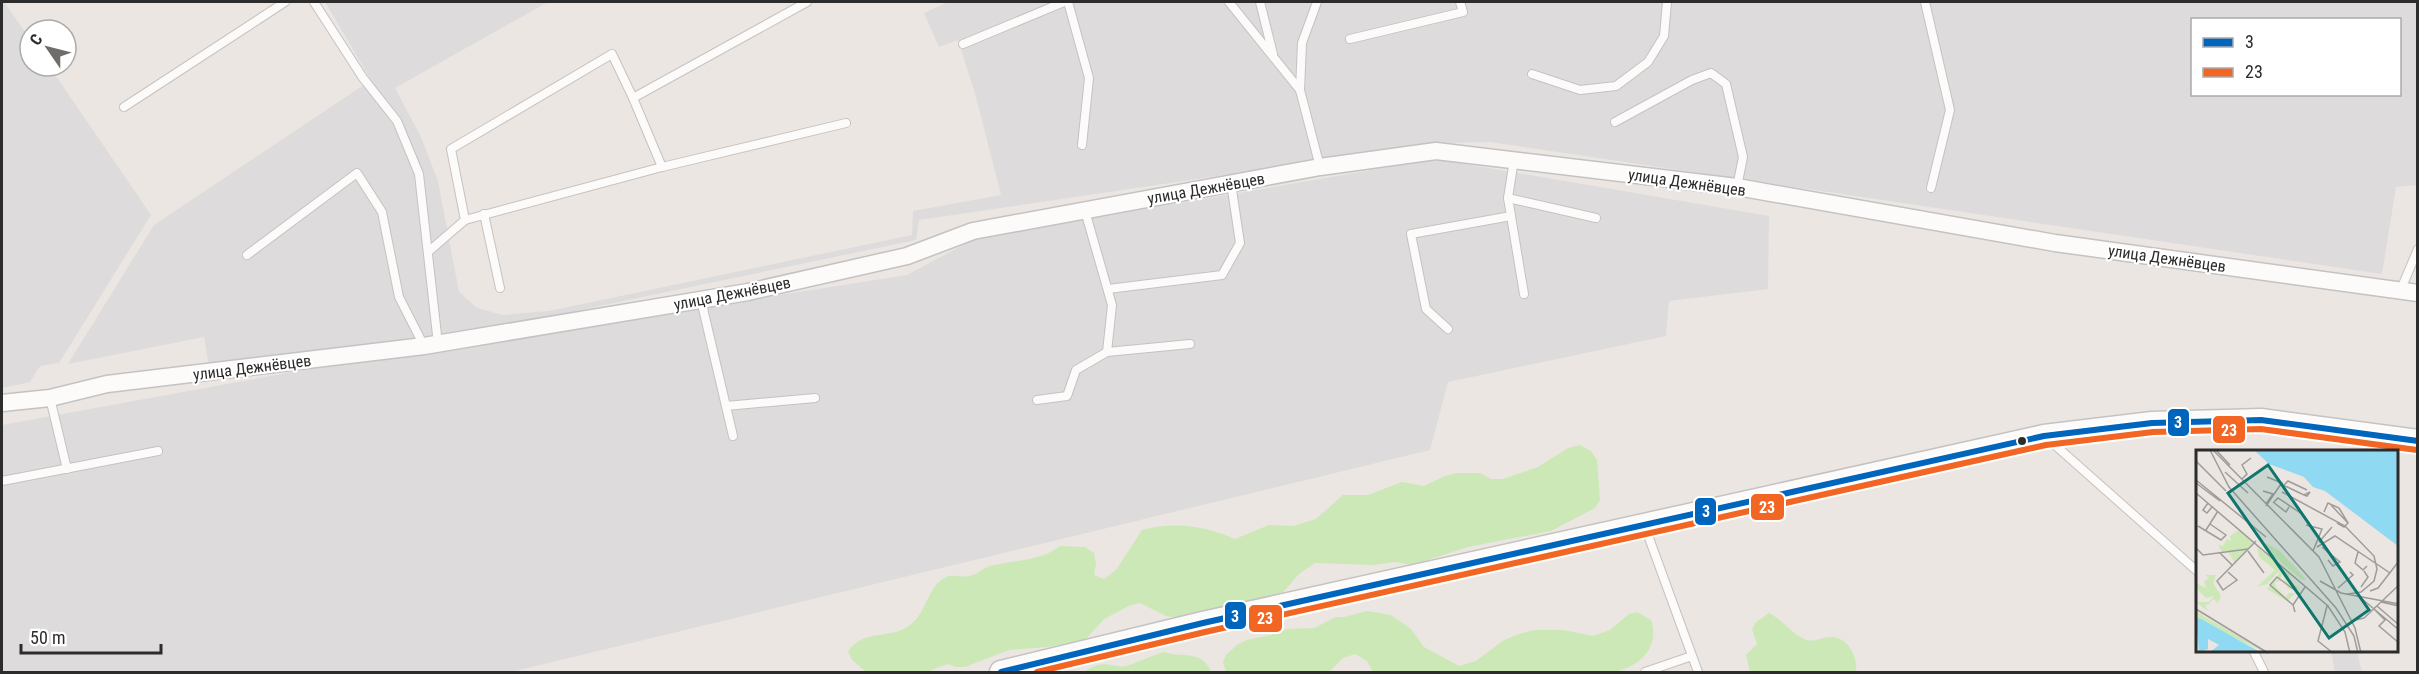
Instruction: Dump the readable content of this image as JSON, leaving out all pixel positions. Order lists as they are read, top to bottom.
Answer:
{
  "streets": {
    "street": ["улица Дежнёвцев"]
  },
  "lines": ["transit line 3", "transit line 23"],
  "legend": ["3", "23"],
  "scale_bar": "50 m",
  "north": "top left"
}
